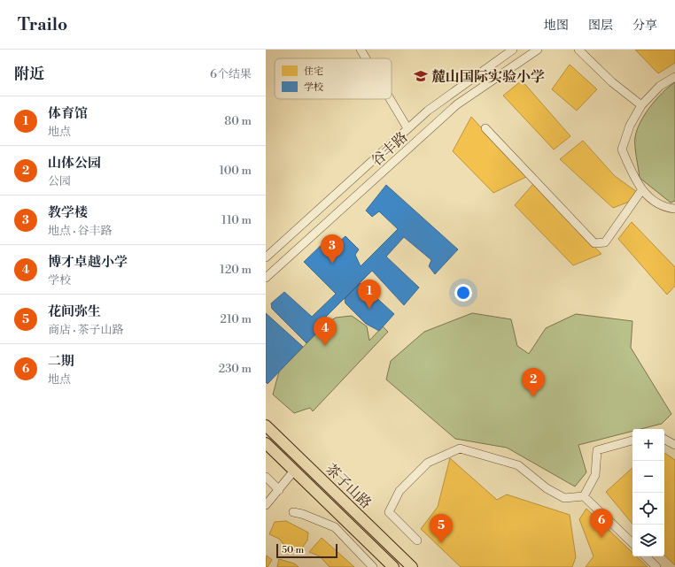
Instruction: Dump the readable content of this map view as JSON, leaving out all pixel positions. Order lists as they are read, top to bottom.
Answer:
{
  "streets": {
    "main road": ["茶子山路"],
    "street": ["谷丰路"]
  },
  "places": {
    "school or university": ["麓山国际实验小学"]
  },
  "legend": ["住宅", "学校"],
  "scale_bar": "50 m",
  "page": {
    "header": "Trailo",
    "nav": ["地图", "图层", "分享"],
    "heading": ["附近", "6个结果"],
    "list": [
      {
        "mark": "1",
        "name": "体育馆",
        "note": "地点",
        "value": "80 m"
      },
      {
        "mark": "2",
        "name": "山体公园",
        "note": "公园",
        "value": "100 m"
      },
      {
        "mark": "3",
        "name": "教学楼",
        "note": "地点 · 谷丰路",
        "value": "110 m"
      },
      {
        "mark": "4",
        "name": "博才卓越小学",
        "note": "学校",
        "value": "120 m"
      },
      {
        "mark": "5",
        "name": "花间弥生",
        "note": "商店 · 茶子山路",
        "value": "210 m"
      },
      {
        "mark": "6",
        "name": "二期",
        "note": "地点",
        "value": "230 m"
      }
    ],
    "pins": [
      "3",
      "1",
      "4",
      "2",
      "6",
      "5"
    ],
    "map_buttons": ["+", "−"],
    "scale": "50 m"
  }
}
